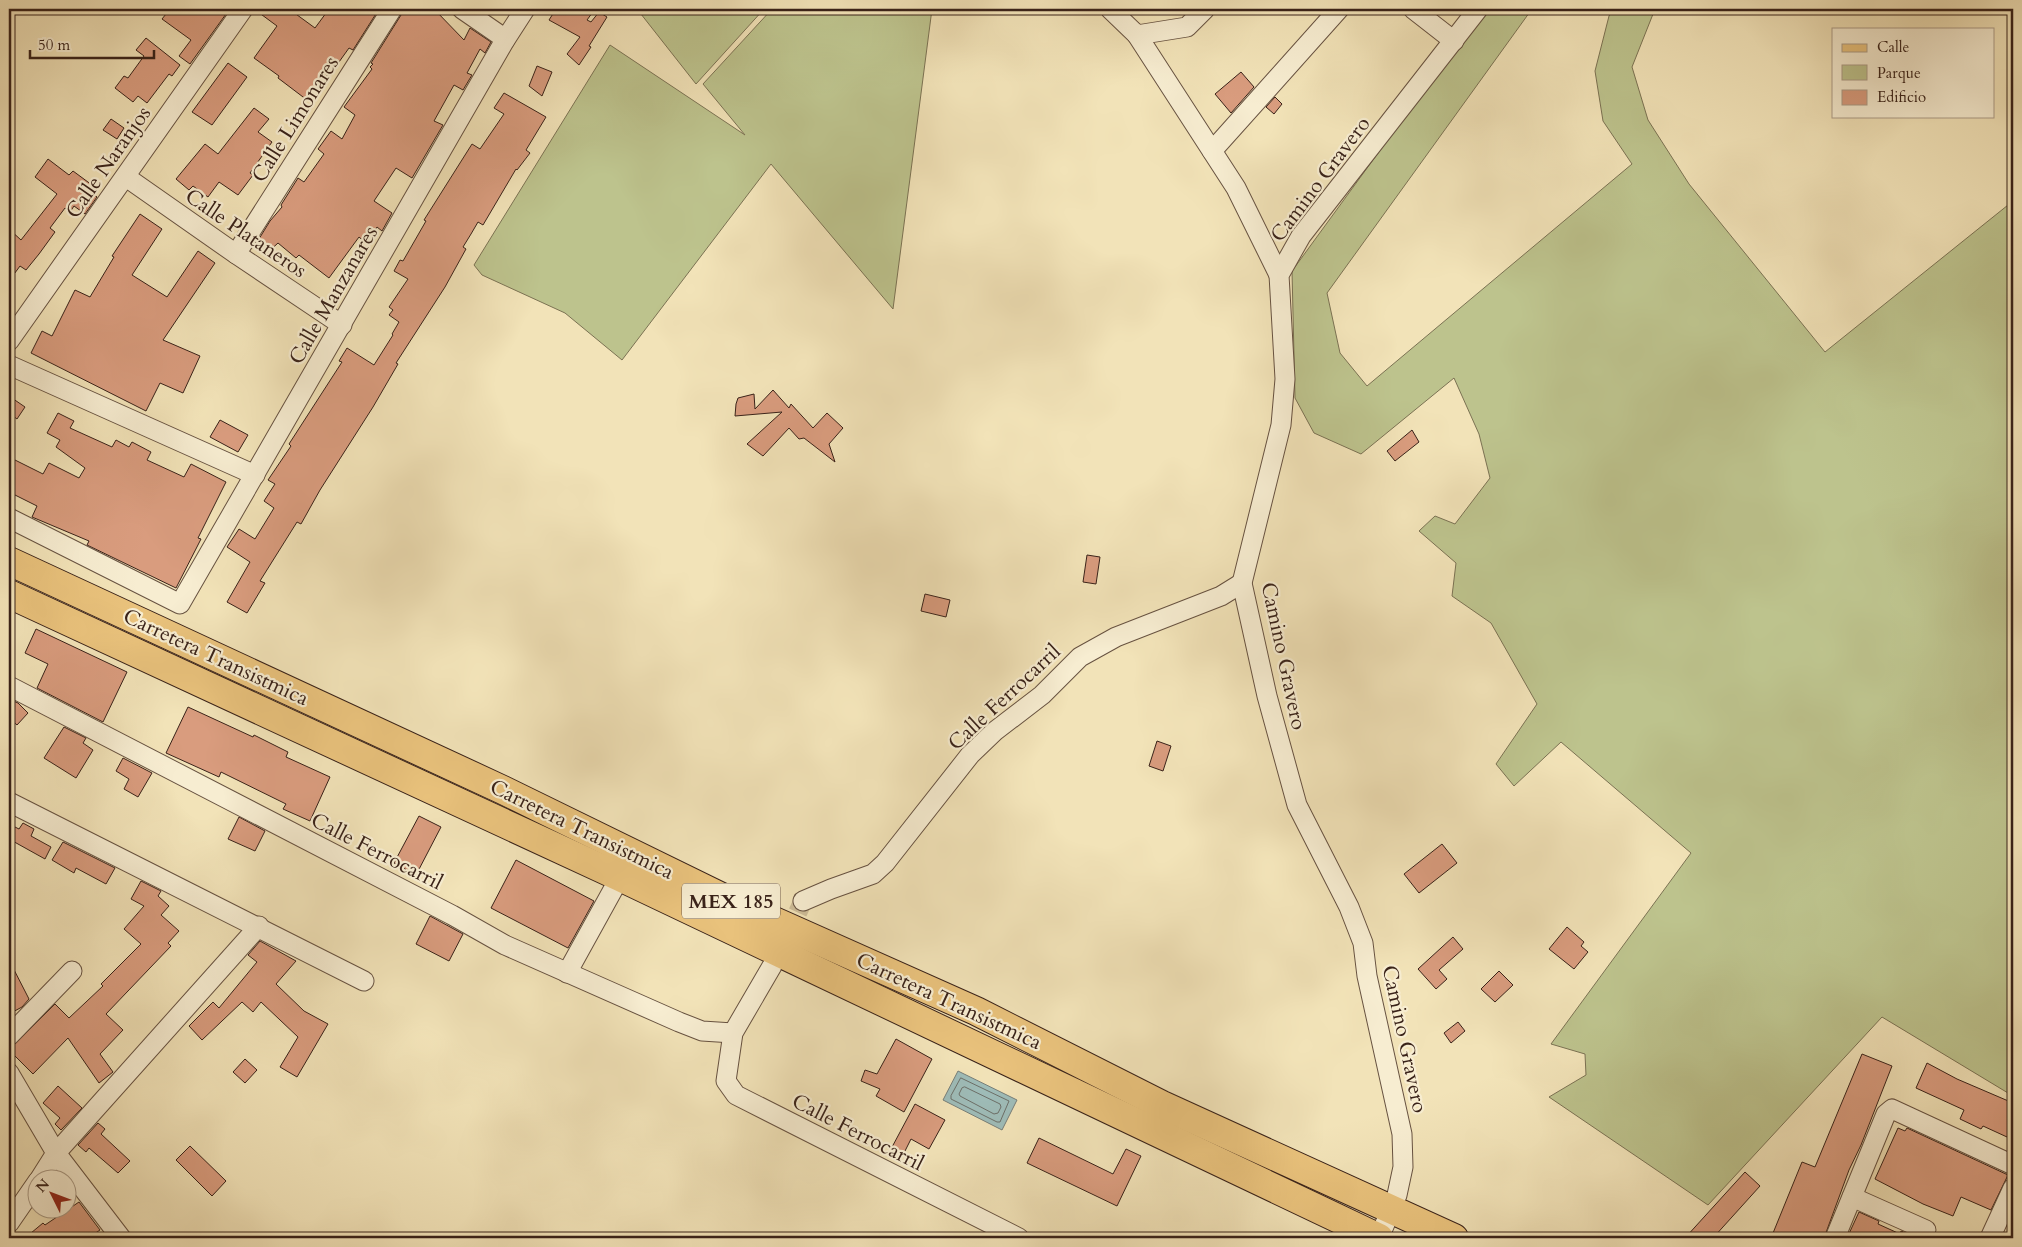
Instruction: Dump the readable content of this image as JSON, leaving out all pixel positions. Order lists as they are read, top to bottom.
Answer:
{
  "streets": {
    "main road": ["Carretera Transistmica", "MEX 185"],
    "street": [
      "Calle Limonares",
      "Calle Naranjos",
      "Camino Gravero",
      "Calle Plataneros",
      "Calle Manzanares",
      "Calle Ferrocarril"
    ]
  },
  "crossings": [
    ["Calle Limonares", "Calle Plataneros"],
    ["Calle Naranjos", "Calle Plataneros"],
    ["Camino Gravero", "Carretera Transistmica"],
    ["Camino Gravero", "Calle Ferrocarril"],
    ["Calle Plataneros", "Calle Manzanares"]
  ],
  "legend": ["Calle", "Parque", "Edificio"],
  "scale_bar": "50 m",
  "north": "top left"
}
